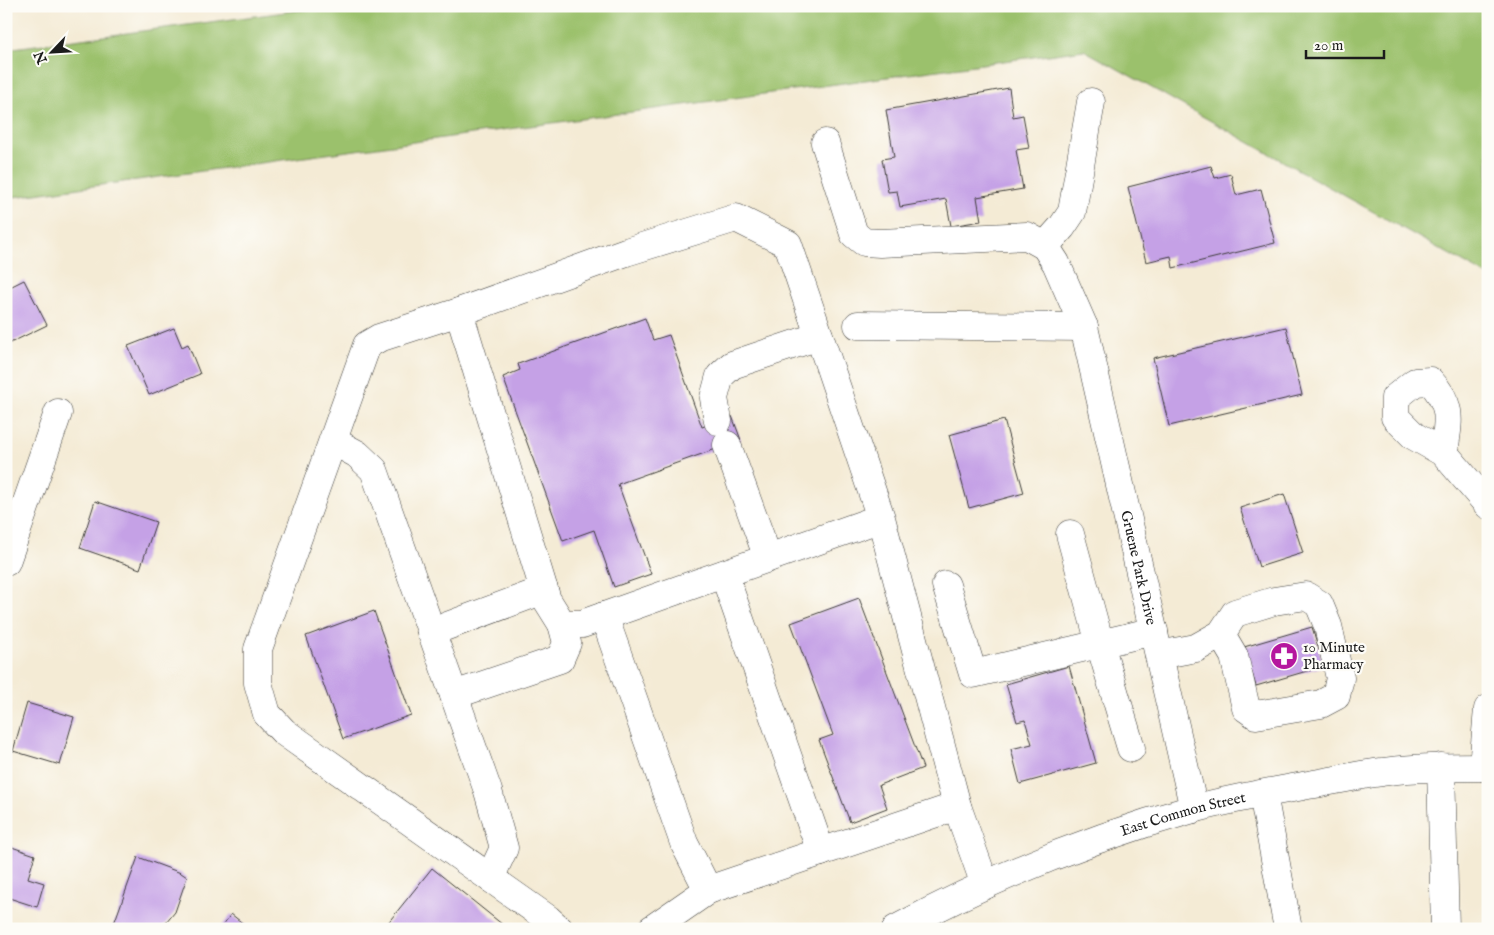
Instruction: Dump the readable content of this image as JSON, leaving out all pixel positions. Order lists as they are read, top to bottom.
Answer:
{
  "streets": {
    "street": ["Gruene Park Drive", "East Common Street"]
  },
  "crossings": [
    ["Gruene Park Drive", "East Common Street"]
  ],
  "places": {
    "pharmacy": ["10 Minute Pharmacy"]
  },
  "scale_bar": "20 m",
  "north": "bottom left"
}
